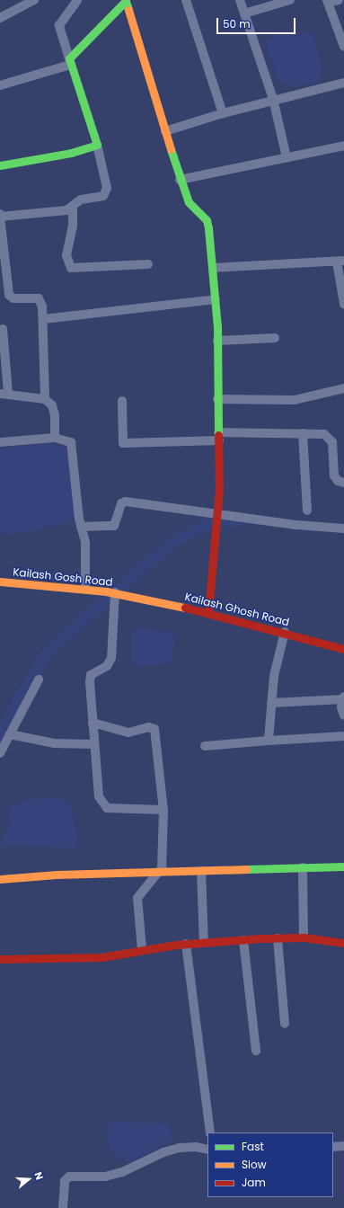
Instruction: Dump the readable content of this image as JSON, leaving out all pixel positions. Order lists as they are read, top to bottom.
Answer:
{
  "streets": {
    "street": ["Kailash Gosh Road", "Kailash Ghosh Road"]
  },
  "crossings": [
    ["Kailash Gosh Road", "Kailash Ghosh Road"]
  ],
  "legend": ["Fast", "Slow", "Jam"],
  "scale_bar": "50 m",
  "north": "right"
}
